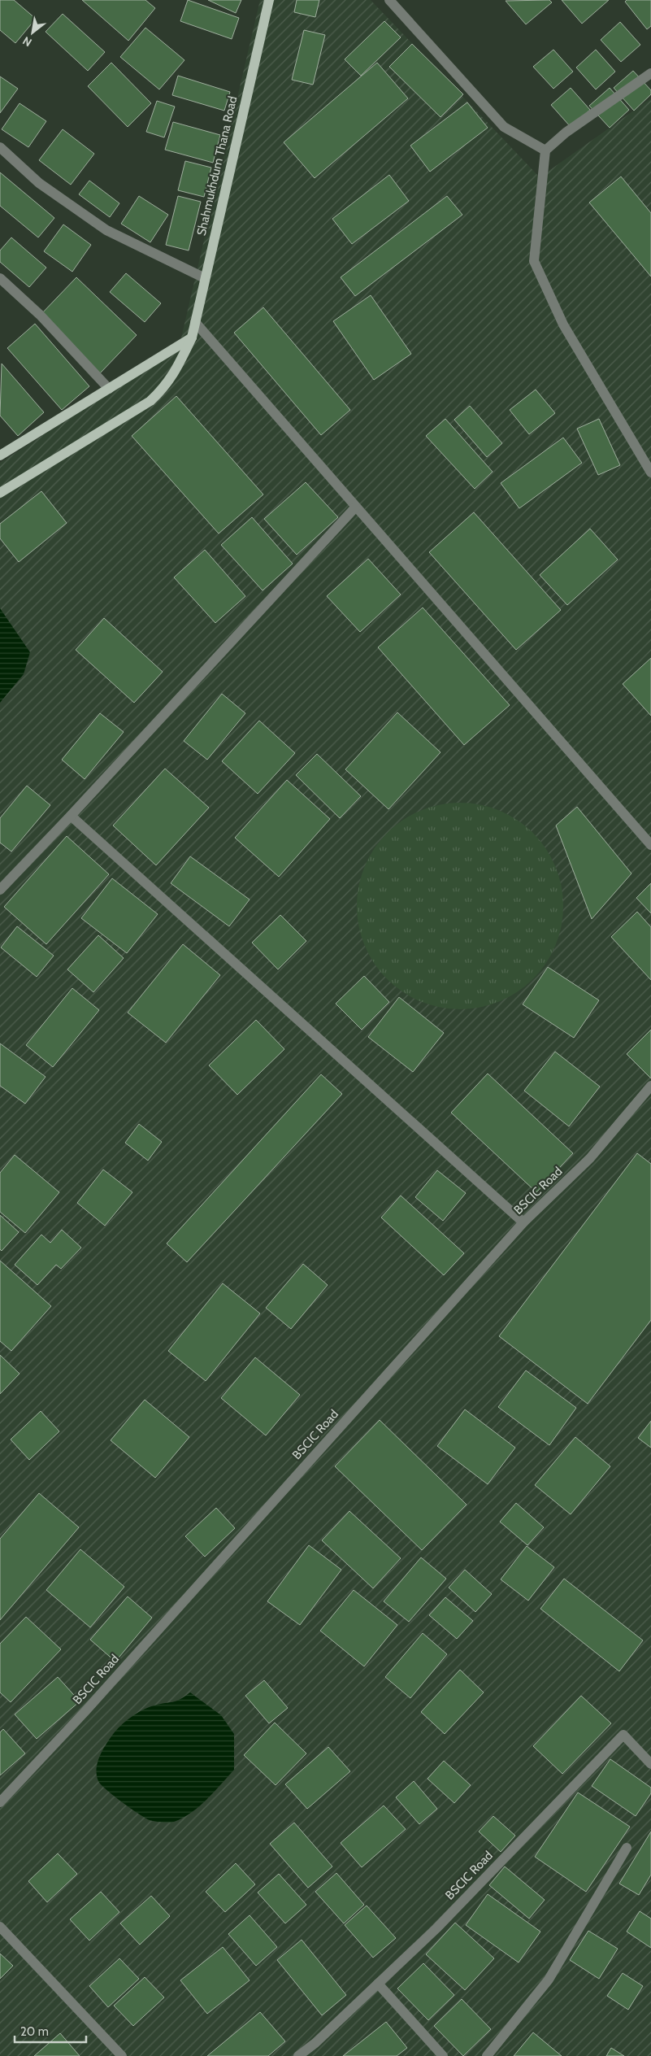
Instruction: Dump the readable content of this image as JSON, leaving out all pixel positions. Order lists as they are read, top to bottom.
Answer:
{
  "streets": {
    "main road": ["Shahmukhdum Thana Road"],
    "street": ["BSCIC Road"]
  },
  "scale_bar": "20 m",
  "north": "bottom left"
}
